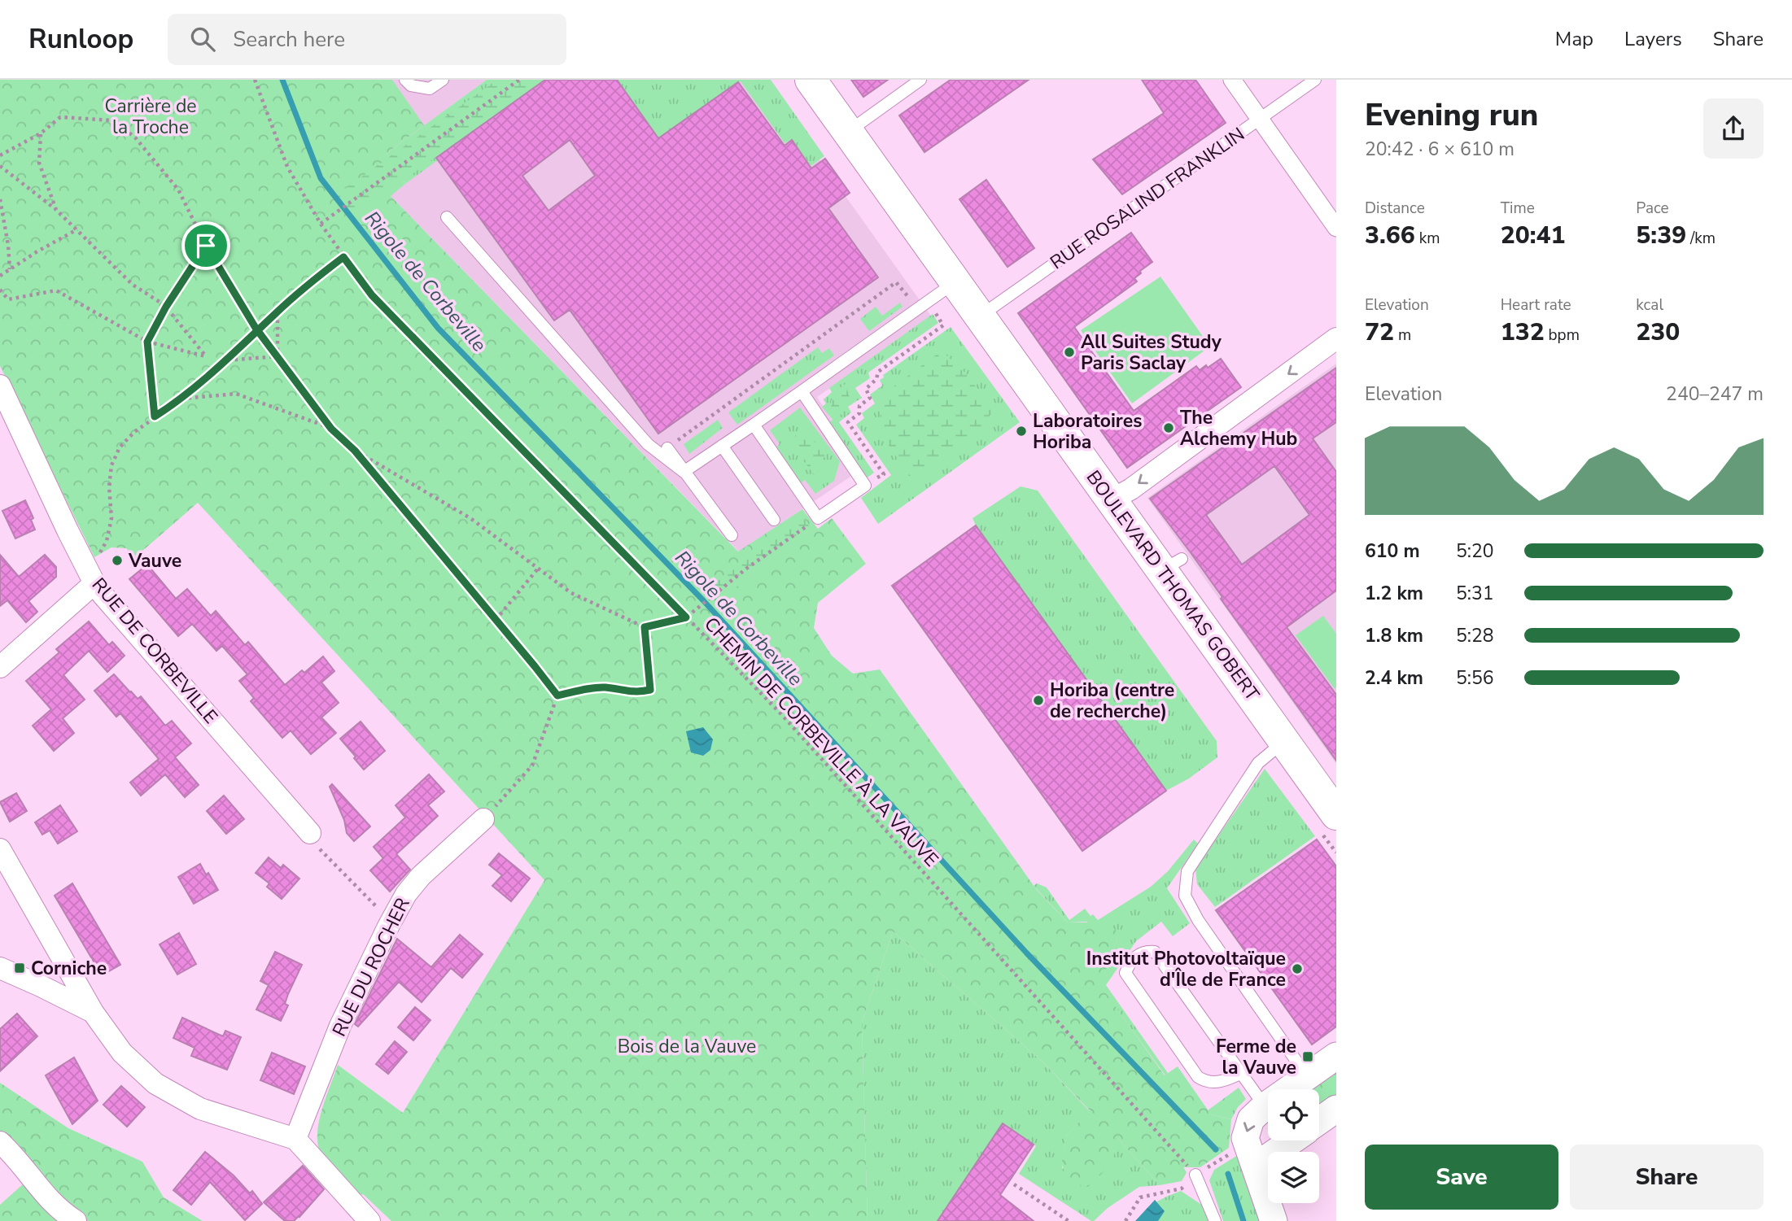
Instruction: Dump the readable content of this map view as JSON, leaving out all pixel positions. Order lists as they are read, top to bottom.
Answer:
{
  "streets": {
    "main road": ["BOULEVARD THOMAS GOBERT"],
    "street": ["RUE DE CORBEVILLE", "RUE DU ROCHER"],
    "lane": ["RUE ROSALIND FRANKLIN"],
    "path": ["CHEMIN DE CORBEVILLE À LA VAUVE"]
  },
  "crossings": [
    ["RUE ROSALIND FRANKLIN", "BOULEVARD THOMAS GOBERT"]
  ],
  "water": ["Rigole de Corbeville"],
  "parks": ["Carrière de la Troche", "Bois de la Vauve"],
  "places": {
    "other": [
      "All Suites Study Paris Saclay",
      "The Alchemy Hub",
      "Laboratoires Horiba",
      "Vauve",
      "Horiba (centre de recherche)",
      "Institut Photovoltaïque d'Île de France"
    ],
    "transit": ["Corniche", "Ferme de la Vauve"]
  },
  "page": {
    "header": "Runloop",
    "search": "Search here",
    "nav": ["Map", "Layers", "Share"],
    "heading": ["Evening run", "20:42 · 6 × 610 m"],
    "stats": [
      ["Distance", "3.66 km"],
      ["Time", "20:41"],
      ["Pace", "5:39 /km"],
      ["Elevation", "72 m"],
      ["Heart rate", "132 bpm"],
      ["kcal", "230"]
    ],
    "chart": ["Elevation", "240–247 m"],
    "list": [
      {
        "name": "610 m",
        "note": "5:20"
      },
      {
        "name": "1.2 km",
        "note": "5:31"
      },
      {
        "name": "1.8 km",
        "note": "5:28"
      },
      {
        "name": "2.4 km",
        "note": "5:56"
      }
    ],
    "buttons": ["Save", "Share"]
  }
}
